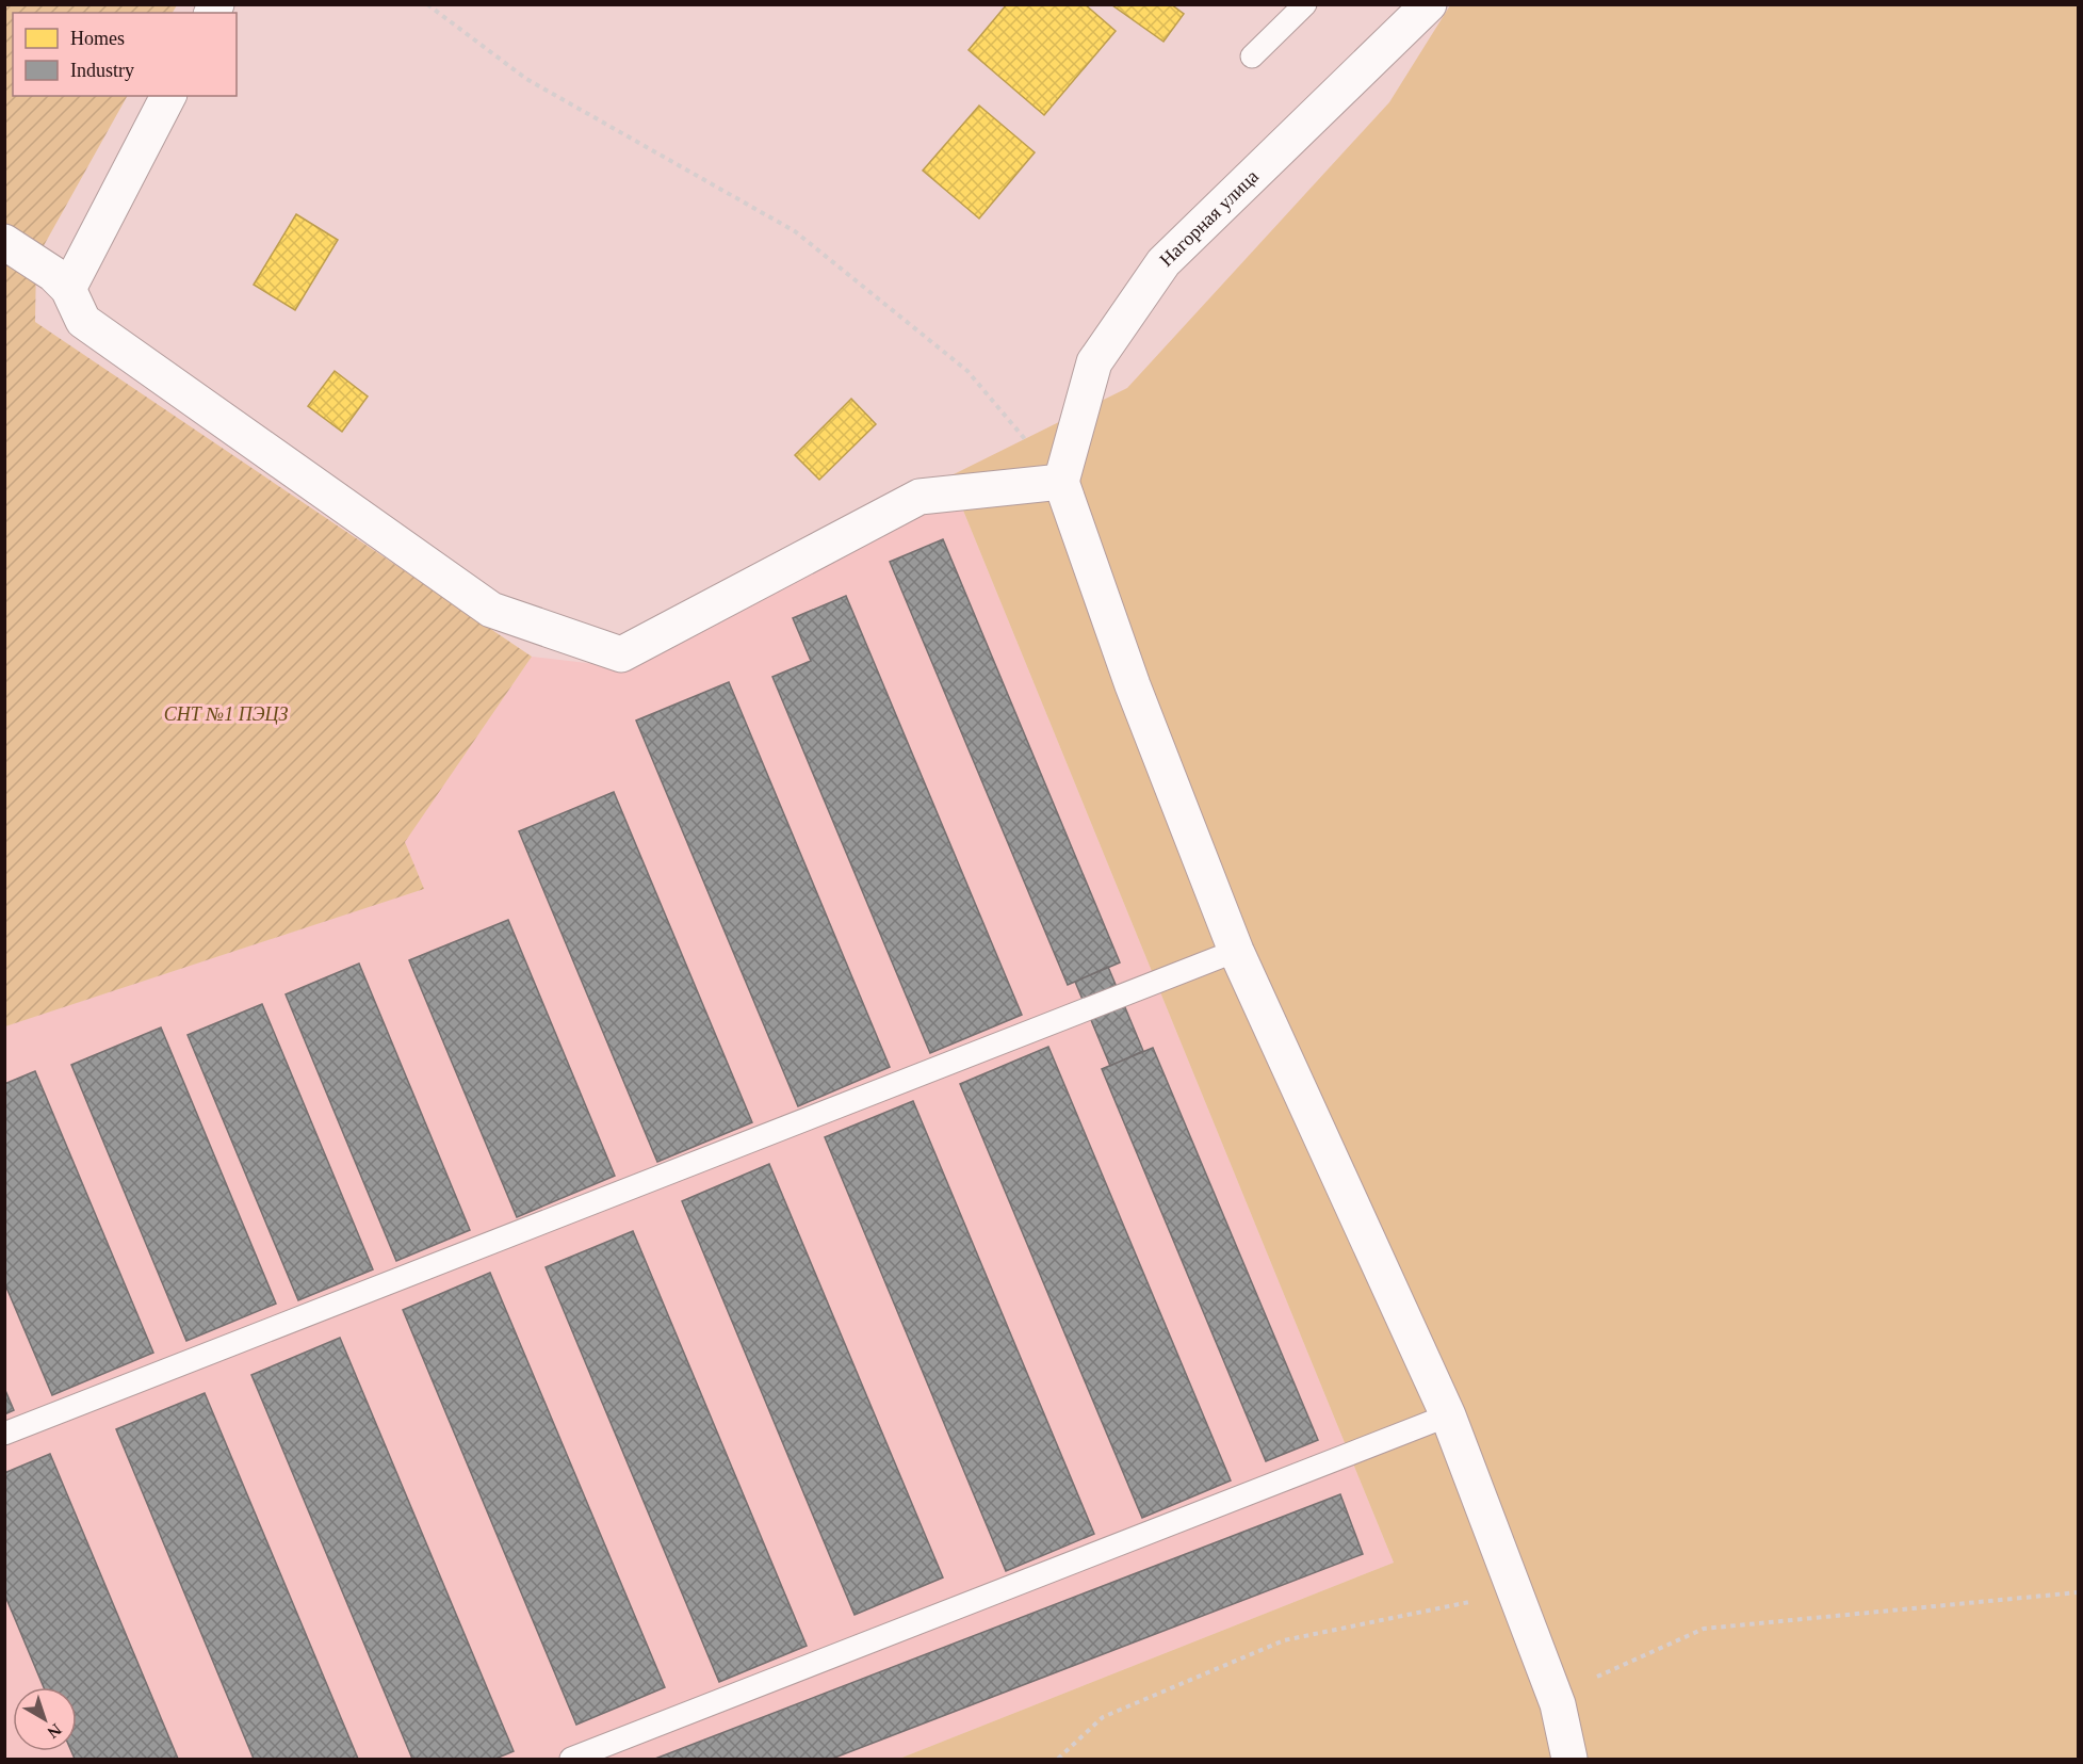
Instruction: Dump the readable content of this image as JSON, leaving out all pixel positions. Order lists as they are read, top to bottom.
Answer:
{
  "streets": {
    "street": ["Нагорная улица"]
  },
  "parks": ["СНТ №1 ПЭЦЗ"],
  "legend": ["Homes", "Industry"],
  "north": "bottom right"
}
